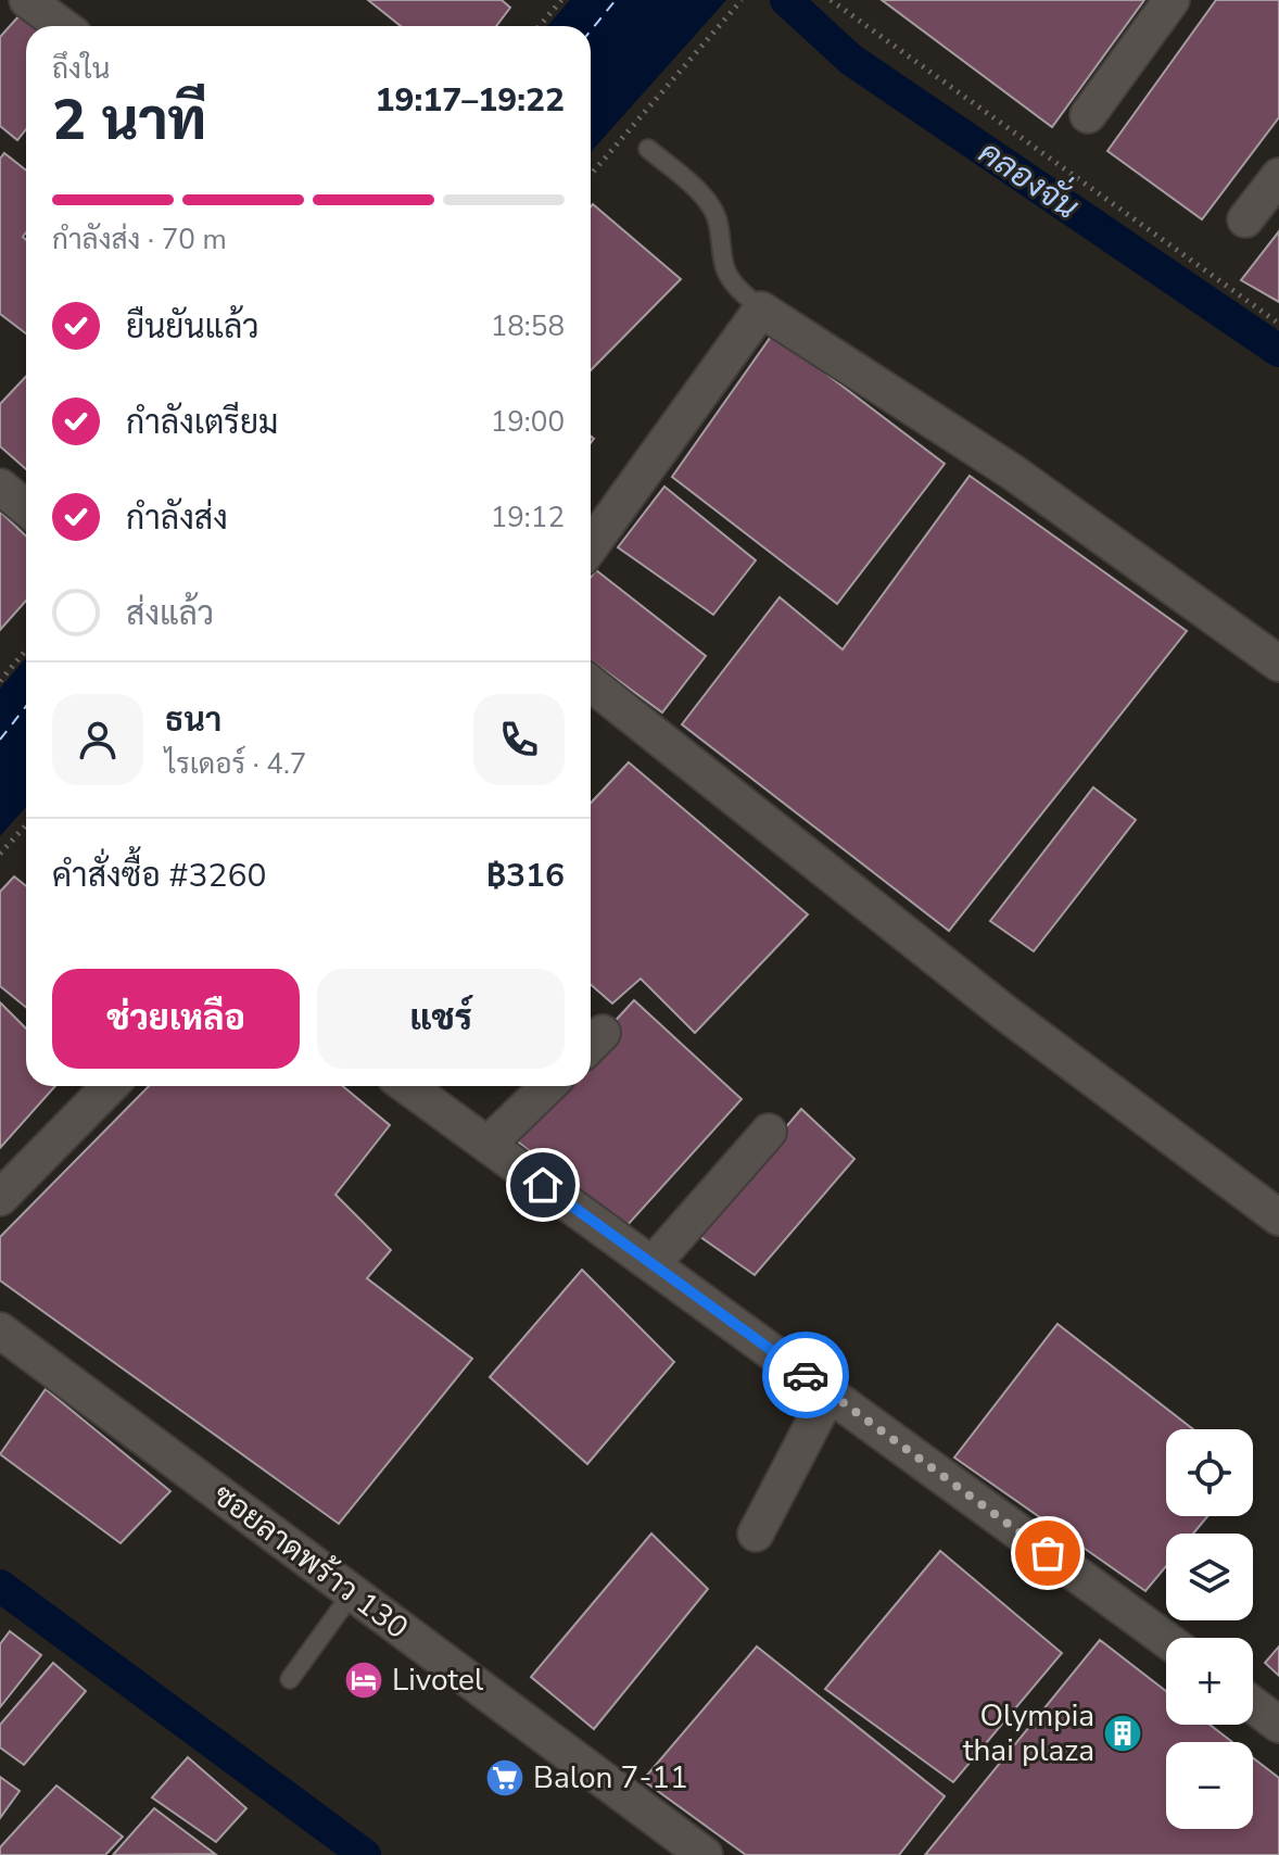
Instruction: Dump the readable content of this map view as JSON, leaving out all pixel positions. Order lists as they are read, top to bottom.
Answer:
{
  "streets": {
    "street": ["ซอยลาดพร้าว 130"]
  },
  "water": ["คลองจั่น"],
  "places": {
    "hotel": ["Livotel"],
    "building": ["Olympia thai plaza"],
    "supermarket": ["Balon 7-11"]
  },
  "page": {
    "heading": ["2 นาที", "ถึงใน", "19:17–19:22"],
    "panel": [
      "ธนา",
      "ไรเดอร์ · 4.7",
      "คำสั่งซื้อ #3260",
      "฿316"
    ],
    "bar": "กำลังส่ง · 70 m",
    "list": [
      ["ยืนยันแล้ว", "18:58"],
      ["กำลังเตรียม", "19:00"],
      ["กำลังส่ง", "19:12"],
      "ส่งแล้ว"
    ],
    "buttons": ["ช่วยเหลือ", "แชร์"],
    "map_buttons": ["+", "−"]
  }
}
